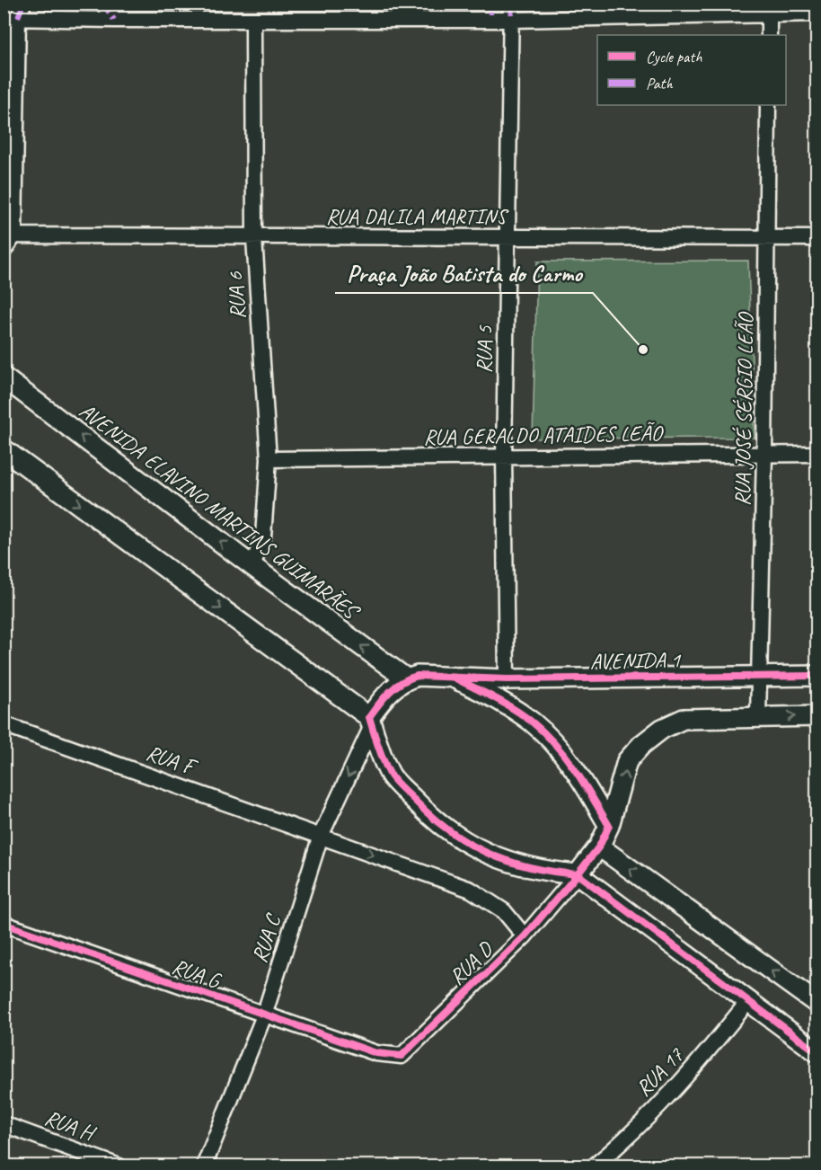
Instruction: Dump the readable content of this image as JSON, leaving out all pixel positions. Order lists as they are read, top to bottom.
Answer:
{
  "streets": {
    "street": [
      "RUA DALILA MARTINS",
      "RUA 6",
      "RUA 5",
      "RUA JOSÉ SÉRGIO LEÃO",
      "RUA GERALDO ATAIDES LEÃO",
      "AVENIDA ELAVINO MARTINS GUIMARÃES",
      "AVENIDA 1",
      "RUA F",
      "RUA C",
      "RUA D",
      "RUA G",
      "RUA 17",
      "RUA H"
    ]
  },
  "crossings": [
    ["RUA DALILA MARTINS", "RUA 6"],
    ["RUA DALILA MARTINS", "RUA 5"],
    ["RUA DALILA MARTINS", "RUA JOSÉ SÉRGIO LEÃO"],
    ["RUA 6", "RUA GERALDO ATAIDES LEÃO"],
    ["RUA 6", "AVENIDA ELAVINO MARTINS GUIMARÃES"],
    ["RUA 5", "RUA GERALDO ATAIDES LEÃO"],
    ["RUA 5", "AVENIDA 1"],
    ["RUA JOSÉ SÉRGIO LEÃO", "RUA GERALDO ATAIDES LEÃO"],
    ["RUA JOSÉ SÉRGIO LEÃO", "AVENIDA 1"],
    ["AVENIDA ELAVINO MARTINS GUIMARÃES", "AVENIDA 1"],
    ["RUA F", "RUA C"],
    ["RUA C", "RUA G"],
    ["RUA D", "RUA G"]
  ],
  "places": ["Praça João Batista do Carmo"],
  "legend": ["Cycle path", "Path"]
}
